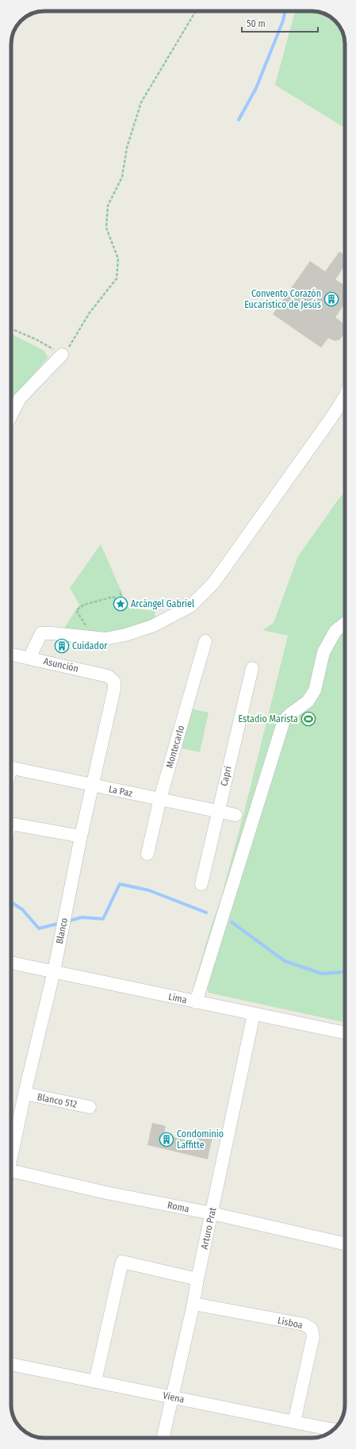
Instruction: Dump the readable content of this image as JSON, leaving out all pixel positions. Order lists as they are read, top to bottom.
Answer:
{
  "streets": {
    "street": [
      "Asunción",
      "Montecarlo",
      "Capri",
      "La Paz",
      "Blanco",
      "Lima",
      "Blanco 512",
      "Roma",
      "Arturo Prat",
      "Lisboa",
      "Viena"
    ]
  },
  "crossings": [
    ["Asunción", "Blanco"],
    ["Montecarlo", "La Paz"],
    ["Capri", "La Paz"],
    ["La Paz", "Blanco"],
    ["Blanco", "Lima"],
    ["Blanco", "Blanco 512"],
    ["Lima", "Arturo Prat"],
    ["Roma", "Arturo Prat"],
    ["Arturo Prat", "Lisboa"],
    ["Arturo Prat", "Viena"],
    ["Lisboa", "Viena"]
  ],
  "places": {
    "building": ["Convento Corazón Eucarístico de Jesús", "Cuidador", "Condominio Laffitte"],
    "place": ["Arcángel Gabriel"],
    "sports": ["Estadio Marista"]
  },
  "scale_bar": "50 m"
}
